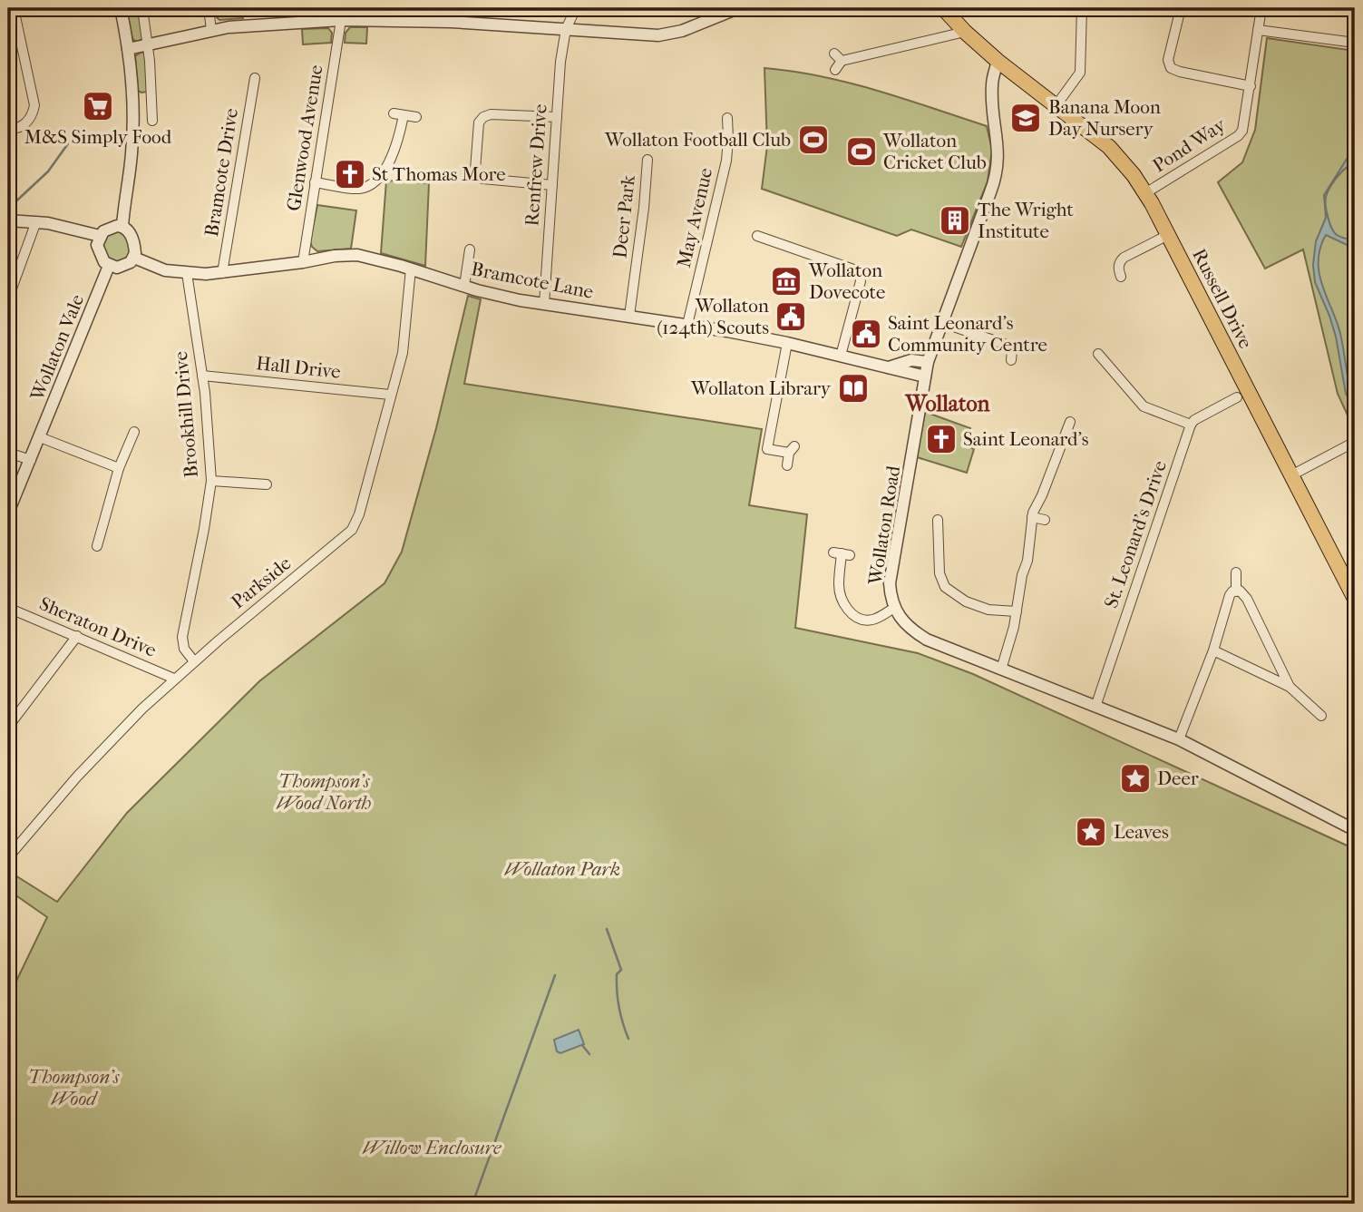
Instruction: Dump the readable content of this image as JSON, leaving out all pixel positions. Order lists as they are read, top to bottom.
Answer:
{
  "streets": {
    "main road": ["Russell Drive"],
    "street": [
      "Glenwood Avenue",
      "Pond Way",
      "Renfrew Drive",
      "Bramcote Drive",
      "Deer Park",
      "May Avenue",
      "Bramcote Lane",
      "Wollaton Vale",
      "Hall Drive",
      "Brookhill Drive",
      "Wollaton Road",
      "St. Leonard's Drive",
      "Parkside",
      "Sheraton Drive"
    ]
  },
  "crossings": [
    ["Glenwood Avenue", "Bramcote Lane"],
    ["Pond Way", "Russell Drive"],
    ["Renfrew Drive", "Bramcote Lane"],
    ["Bramcote Drive", "Bramcote Lane"],
    ["Deer Park", "Bramcote Lane"],
    ["May Avenue", "Bramcote Lane"],
    ["Bramcote Lane", "Wollaton Vale"],
    ["Bramcote Lane", "Brookhill Drive"],
    ["Bramcote Lane", "Wollaton Road"],
    ["Bramcote Lane", "Parkside"],
    ["Russell Drive", "Wollaton Road"],
    ["Hall Drive", "Brookhill Drive"],
    ["Hall Drive", "Parkside"],
    ["Brookhill Drive", "Parkside"],
    ["Wollaton Road", "St. Leonard's Drive"],
    ["Parkside", "Sheraton Drive"]
  ],
  "districts": ["Wollaton"],
  "parks": [
    "Thompson's Wood North",
    "Wollaton Park",
    "Thompson's Wood",
    "Willow Enclosure"
  ],
  "places": {
    "supermarket": ["M&S Simply Food"],
    "school or university": ["Banana Moon Day Nursery"],
    "sports": ["Wollaton Football Club", "Wollaton Cricket Club"],
    "church": ["St Thomas More", "Saint Leonard's"],
    "building": ["The Wright Institute"],
    "museum": ["Wollaton Dovecote"],
    "public building": ["Wollaton (124th) Scouts", "Saint Leonard's Community Centre"],
    "library": ["Wollaton Library"],
    "place": ["Deer", "Leaves"]
  }
}
